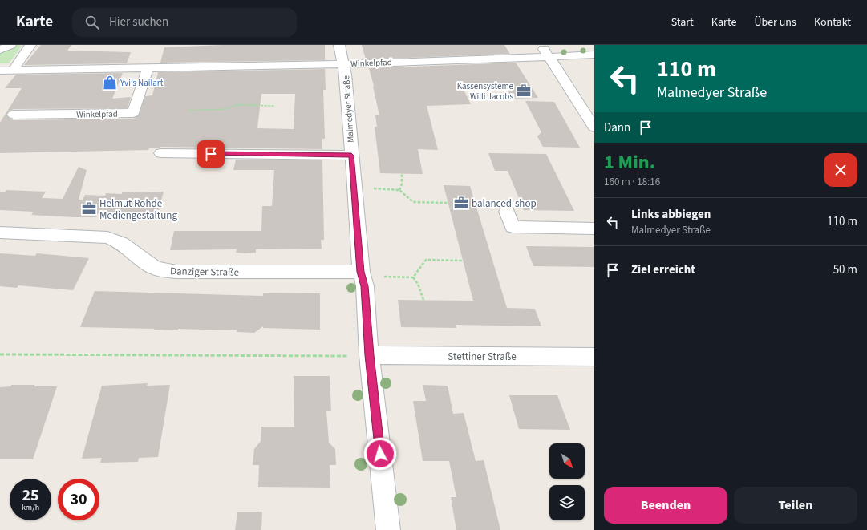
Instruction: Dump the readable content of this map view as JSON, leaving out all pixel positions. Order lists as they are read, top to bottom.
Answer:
{
  "streets": {
    "street": [
      "Winkelpfad",
      "Malmedyer Straße",
      "Danziger Straße",
      "Stettiner Straße"
    ]
  },
  "crossings": [
    ["Winkelpfad", "Malmedyer Straße"],
    ["Malmedyer Straße", "Danziger Straße"],
    ["Malmedyer Straße", "Stettiner Straße"]
  ],
  "places": {
    "shop": ["Yvi’s Nailart"],
    "office": ["Kassensysteme Willi Jacobs", "balanced-shop", "Helmut Rohde Mediengestaltung"]
  },
  "north": "bottom right",
  "page": {
    "header": "Karte",
    "search": "Hier suchen",
    "nav": [
      "Start",
      "Karte",
      "Über uns",
      "Kontakt"
    ],
    "turn": ["110 m", "Malmedyer Straße"],
    "then": "Dann",
    "heading": ["1 Min.", "160 m · 18:16"],
    "list": [
      {
        "name": "Links abbiegen",
        "note": "Malmedyer Straße",
        "value": "110 m"
      },
      {
        "name": "Ziel erreicht",
        "value": "50 m"
      }
    ],
    "speed": "25 km/h",
    "limit": "30",
    "buttons": ["Beenden", "Teilen"]
  }
}
